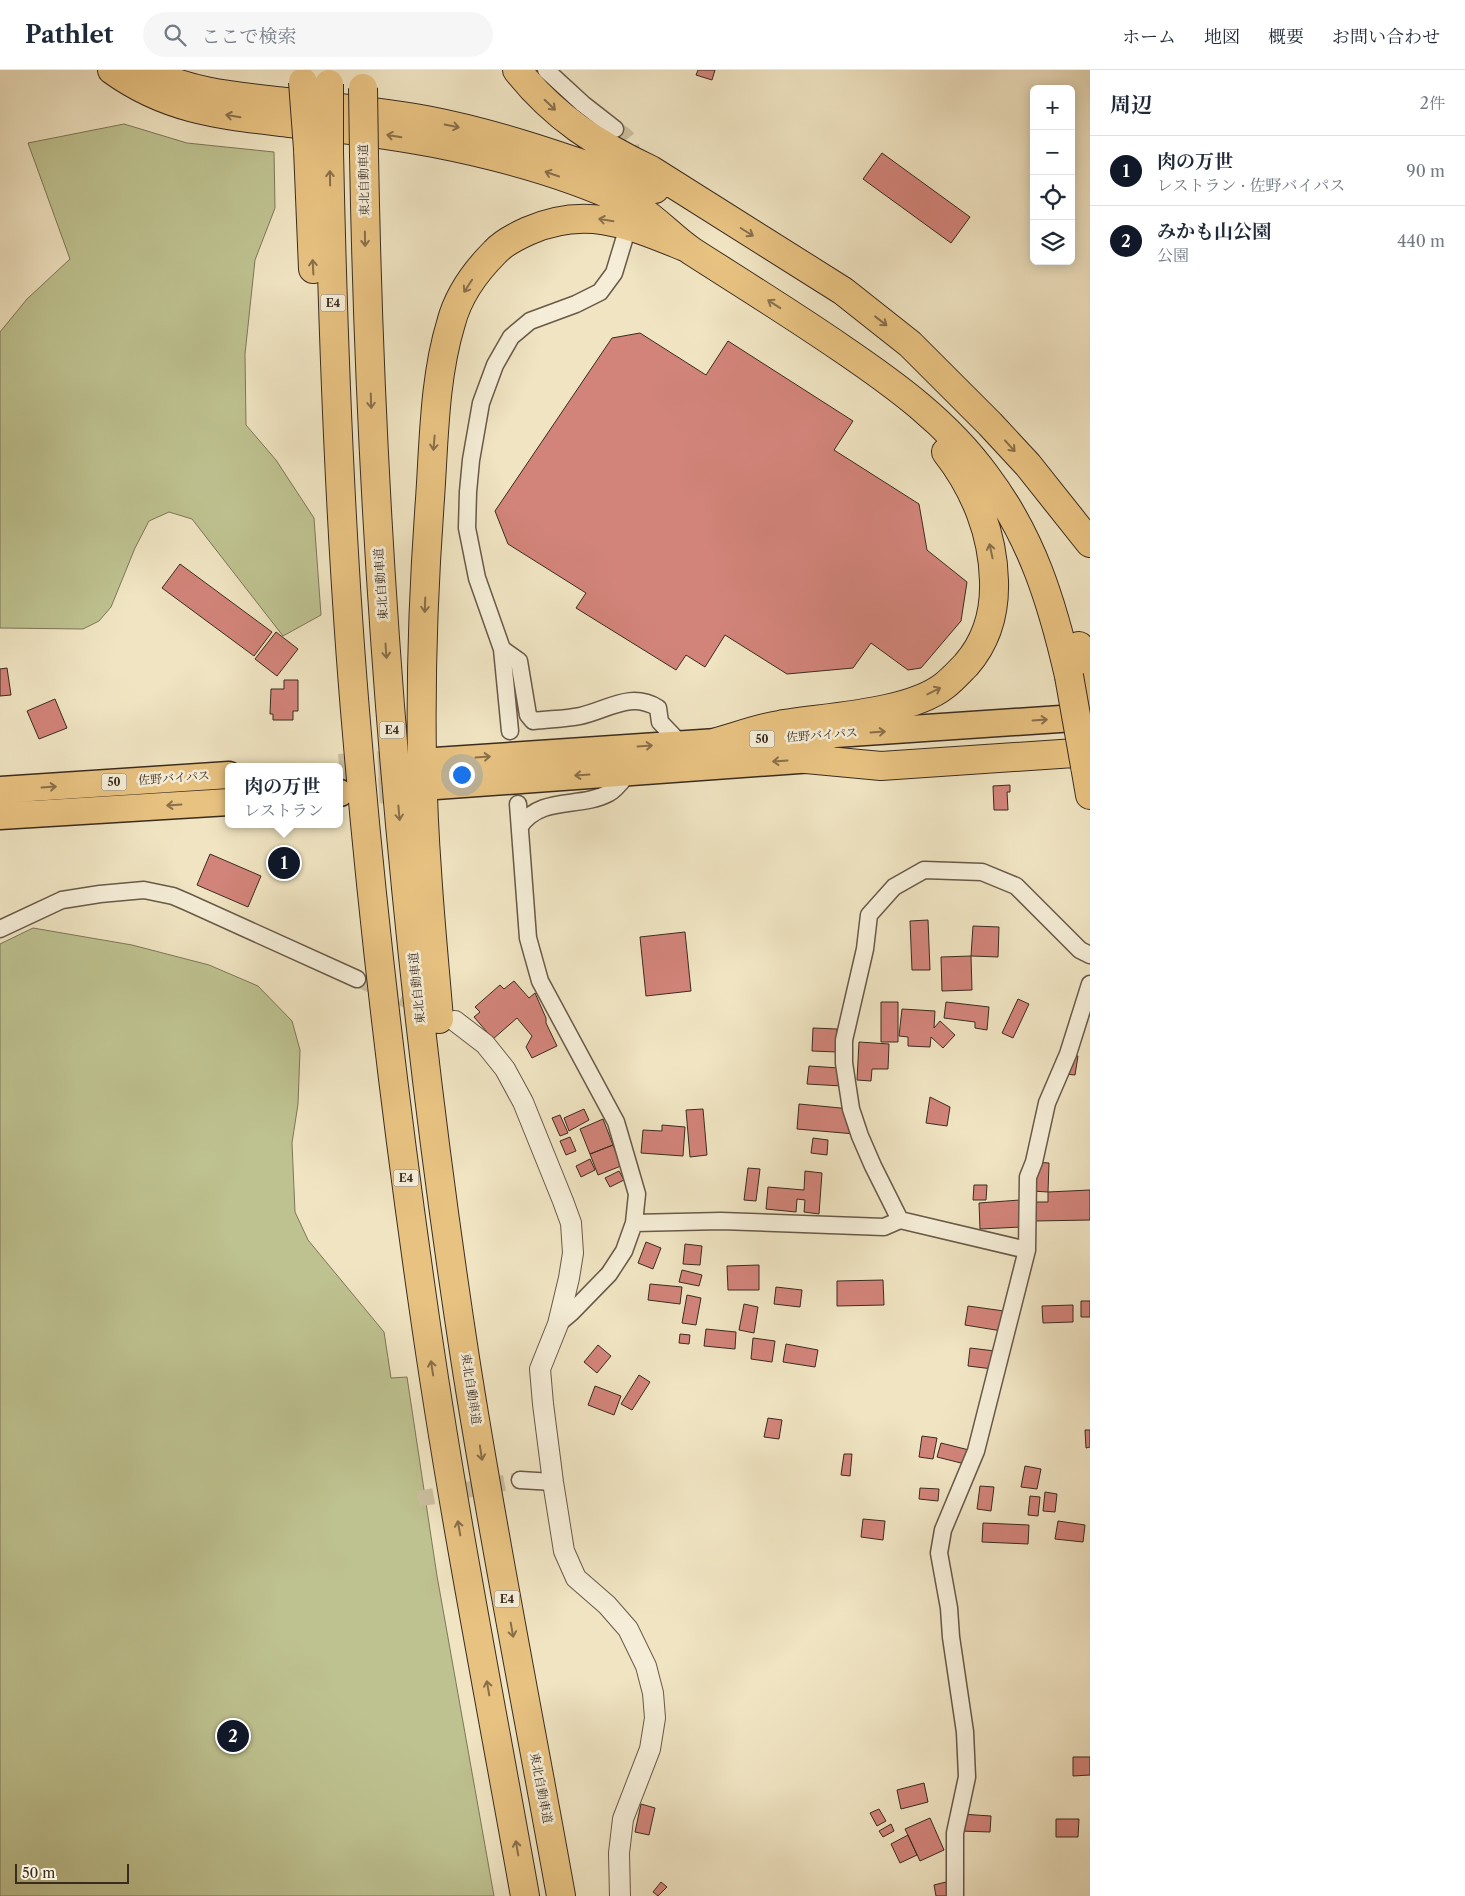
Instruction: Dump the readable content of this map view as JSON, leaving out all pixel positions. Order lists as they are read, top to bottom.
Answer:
{
  "streets": {
    "highway": [
      "東北自動車道",
      "E4",
      "佐野バイパス",
      "50"
    ]
  },
  "scale_bar": "50 m",
  "page": {
    "header": "Pathlet",
    "search": "ここで検索",
    "nav": [
      "ホーム",
      "地図",
      "概要",
      "お問い合わせ"
    ],
    "heading": ["周辺", "2件"],
    "map_buttons": ["+", "−"],
    "list": [
      {
        "mark": "1",
        "name": "肉の万世",
        "note": "レストラン · 佐野バイパス",
        "value": "90 m"
      },
      {
        "mark": "2",
        "name": "みかも山公園",
        "note": "公園",
        "value": "440 m"
      }
    ],
    "popup": ["肉の万世", "レストラン"],
    "pins": ["1", "2"],
    "scale": "50 m"
  }
}
